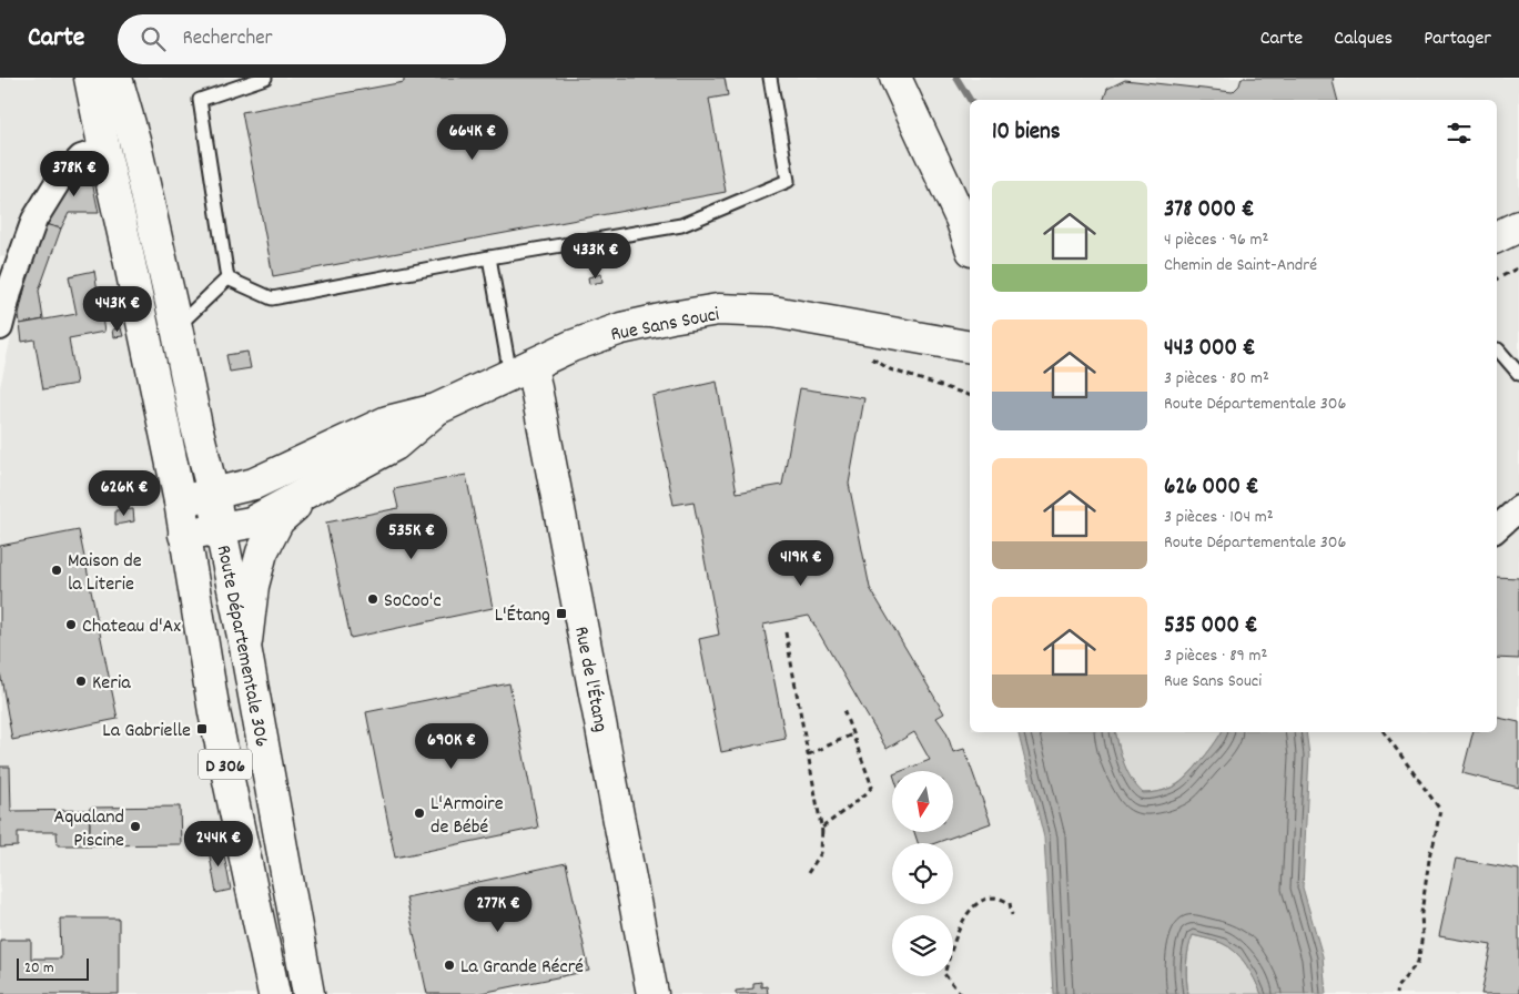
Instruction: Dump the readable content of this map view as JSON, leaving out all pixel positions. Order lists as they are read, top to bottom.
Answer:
{
  "streets": {
    "main road": [
      "Rue Sans Souci",
      "Route Départementale 306",
      "Rue de l'Étang",
      "D 306"
    ]
  },
  "crossings": [
    ["Rue Sans Souci", "Route Départementale 306"],
    ["Rue Sans Souci", "Rue de l'Étang"],
    ["Route Départementale 306", "D 306"]
  ],
  "places": {
    "other": [
      "Maison de la Literie",
      "SoCoo'c",
      "Chateau d'Ax",
      "Keria",
      "L'Armoire de Bébé",
      "Aqualand Piscine",
      "La Grande Récré"
    ],
    "transit": ["L'Étang", "La Gabrielle"]
  },
  "scale_bar": "20 m",
  "north": "bottom",
  "page": {
    "header": "Carte",
    "search": "Rechercher",
    "nav": ["Carte", "Calques", "Partager"],
    "heading": "10 biens",
    "price": [
      "664K €",
      "378K €",
      "433K €",
      "443K €",
      "626K €",
      "535K €",
      "419K €",
      "690K €",
      "244K €",
      "277K €"
    ],
    "list": [
      {
        "name": "378 000 €",
        "note": "4 pièces · 96 m² · Chemin de Saint-André"
      },
      {
        "name": "443 000 €",
        "note": "3 pièces · 80 m² · Route Départementale 306"
      },
      {
        "name": "626 000 €",
        "note": "3 pièces · 104 m² · Route Départementale 306"
      },
      {
        "name": "535 000 €",
        "note": "3 pièces · 89 m² · Rue Sans Souci"
      }
    ],
    "scale": "20 m"
  }
}
